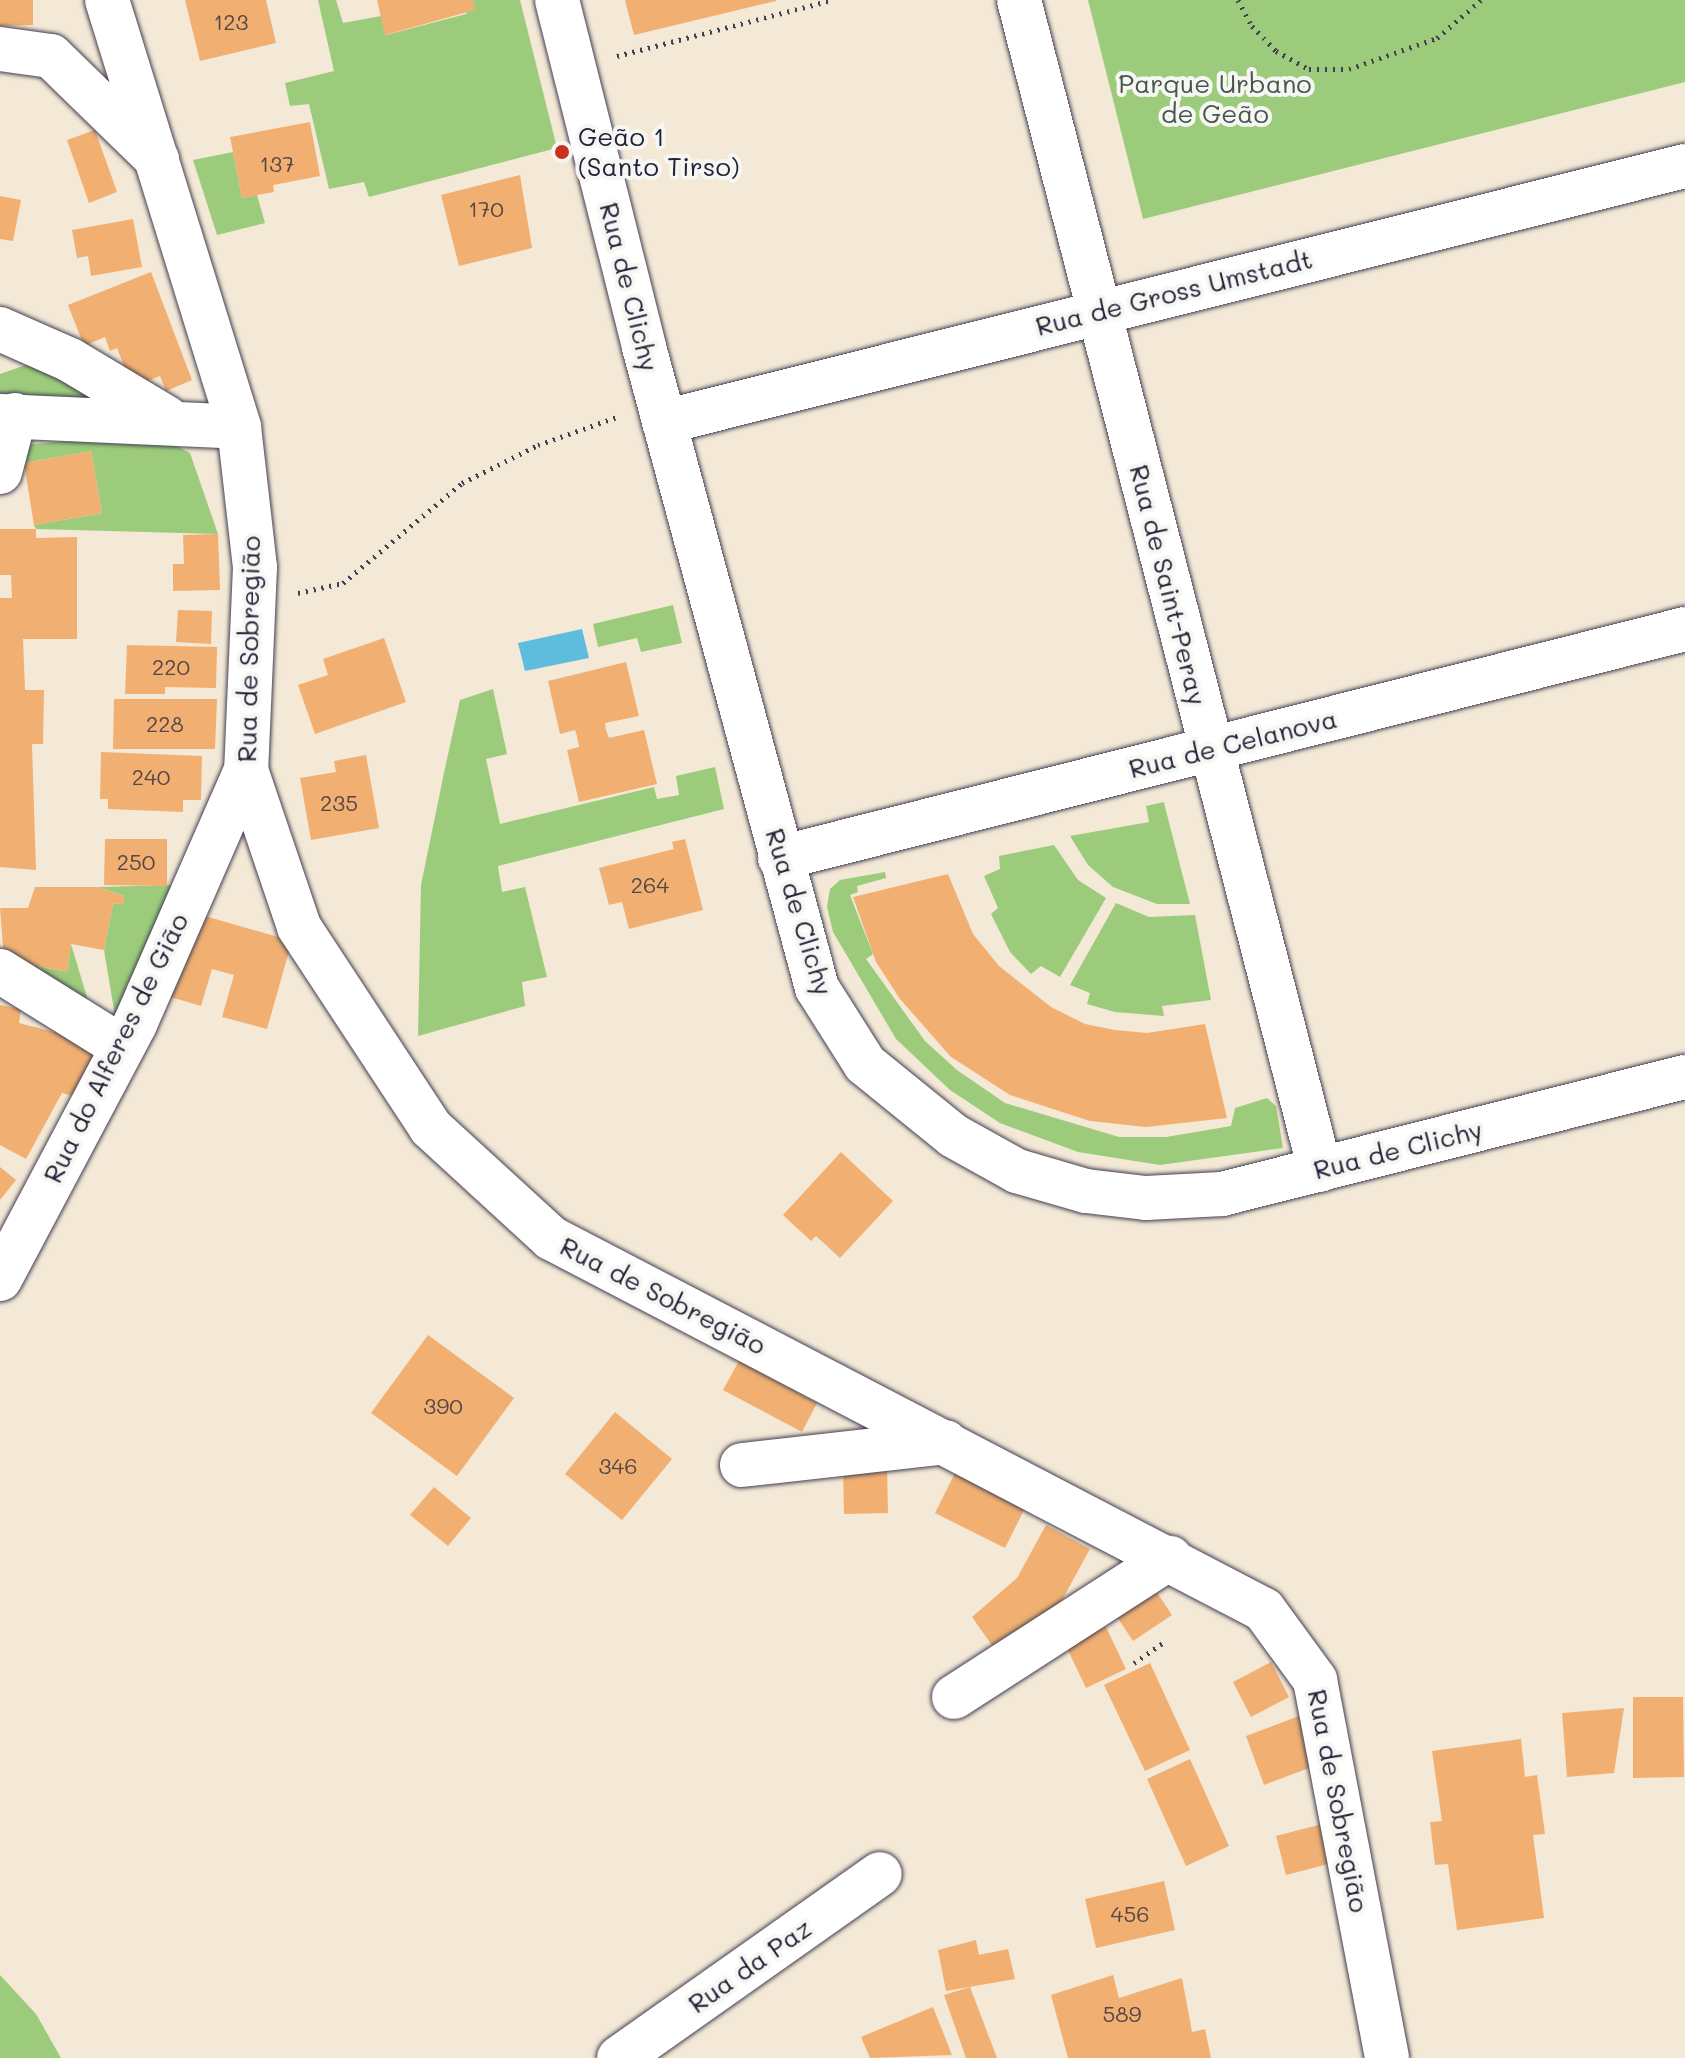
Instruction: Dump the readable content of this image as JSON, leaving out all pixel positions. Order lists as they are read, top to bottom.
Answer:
{
  "streets": {
    "street": [
      "Rua de Clichy",
      "Rua de Gross Umstadt",
      "Rua de Saint-Peray",
      "Rua de Sobregião",
      "Rua de Celanova",
      "Rua do Alferes de Gião",
      "Rua da Paz"
    ]
  },
  "crossings": [
    ["Rua de Clichy", "Rua de Gross Umstadt"],
    ["Rua de Clichy", "Rua de Saint-Peray"],
    ["Rua de Clichy", "Rua de Celanova"],
    ["Rua de Gross Umstadt", "Rua de Saint-Peray"],
    ["Rua de Saint-Peray", "Rua de Celanova"],
    ["Rua de Sobregião", "Rua do Alferes de Gião"]
  ],
  "parks": ["Parque Urbano de Geão"],
  "places": ["Geão 1 (Santo Tirso)"],
  "house_numbers": [
    "123",
    "137",
    "170",
    "220",
    "228",
    "240",
    "235",
    "250",
    "264",
    "390",
    "346",
    "456",
    "589"
  ]
}
